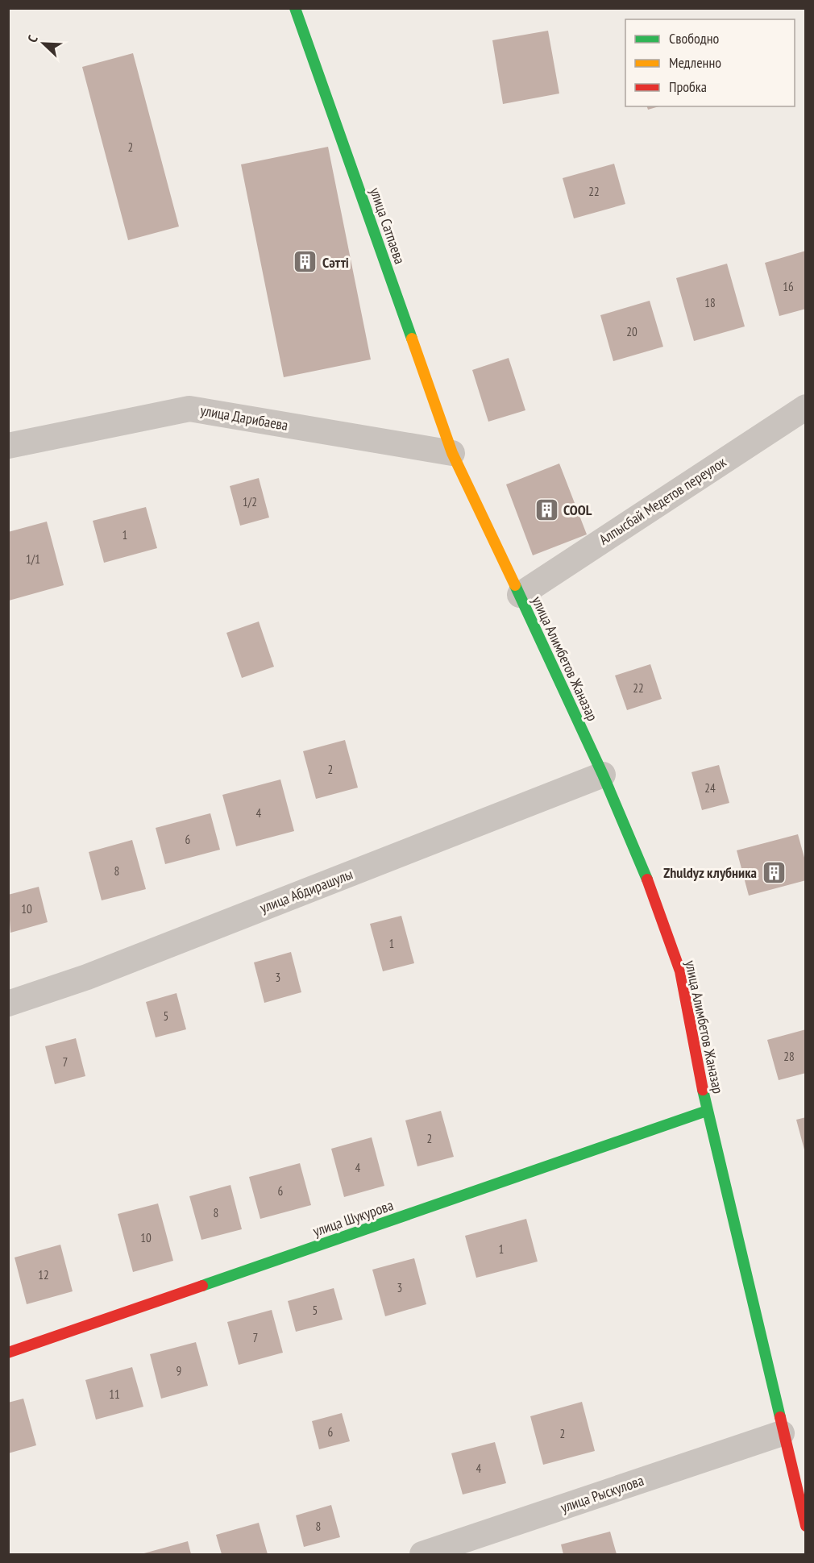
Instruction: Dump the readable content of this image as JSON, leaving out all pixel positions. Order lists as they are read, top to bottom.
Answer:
{
  "streets": {
    "street": [
      "улица Сатпаева",
      "улица Дарибаева",
      "Алпысбай Медетов переулок",
      "улица Алимбетов Жаназар",
      "улица Абдирашулы",
      "улица Шукурова",
      "улица Рыскулова"
    ]
  },
  "crossings": [
    ["улица Сатпаева", "улица Дарибаева"],
    ["улица Сатпаева", "улица Алимбетов Жаназар"],
    ["улица Дарибаева", "улица Алимбетов Жаназар"],
    ["Алпысбай Медетов переулок", "улица Алимбетов Жаназар"],
    ["улица Алимбетов Жаназар", "улица Абдирашулы"],
    ["улица Алимбетов Жаназар", "улица Шукурова"],
    ["улица Алимбетов Жаназар", "улица Рыскулова"]
  ],
  "places": {
    "building": ["Сәтті", "COOL", "Zhuldyz клубника"]
  },
  "house_numbers": [
    "2",
    "22",
    "16",
    "18",
    "20",
    "1/2",
    "1",
    "1/1",
    "22",
    "2",
    "24",
    "4",
    "6",
    "8",
    "10",
    "1",
    "3",
    "5",
    "28",
    "7",
    "2",
    "4",
    "6",
    "8",
    "10",
    "1",
    "12",
    "3",
    "5",
    "7",
    "9",
    "11",
    "6",
    "2",
    "4",
    "8"
  ],
  "legend": ["Свободно", "Медленно", "Пробка"],
  "north": "top left"
}
